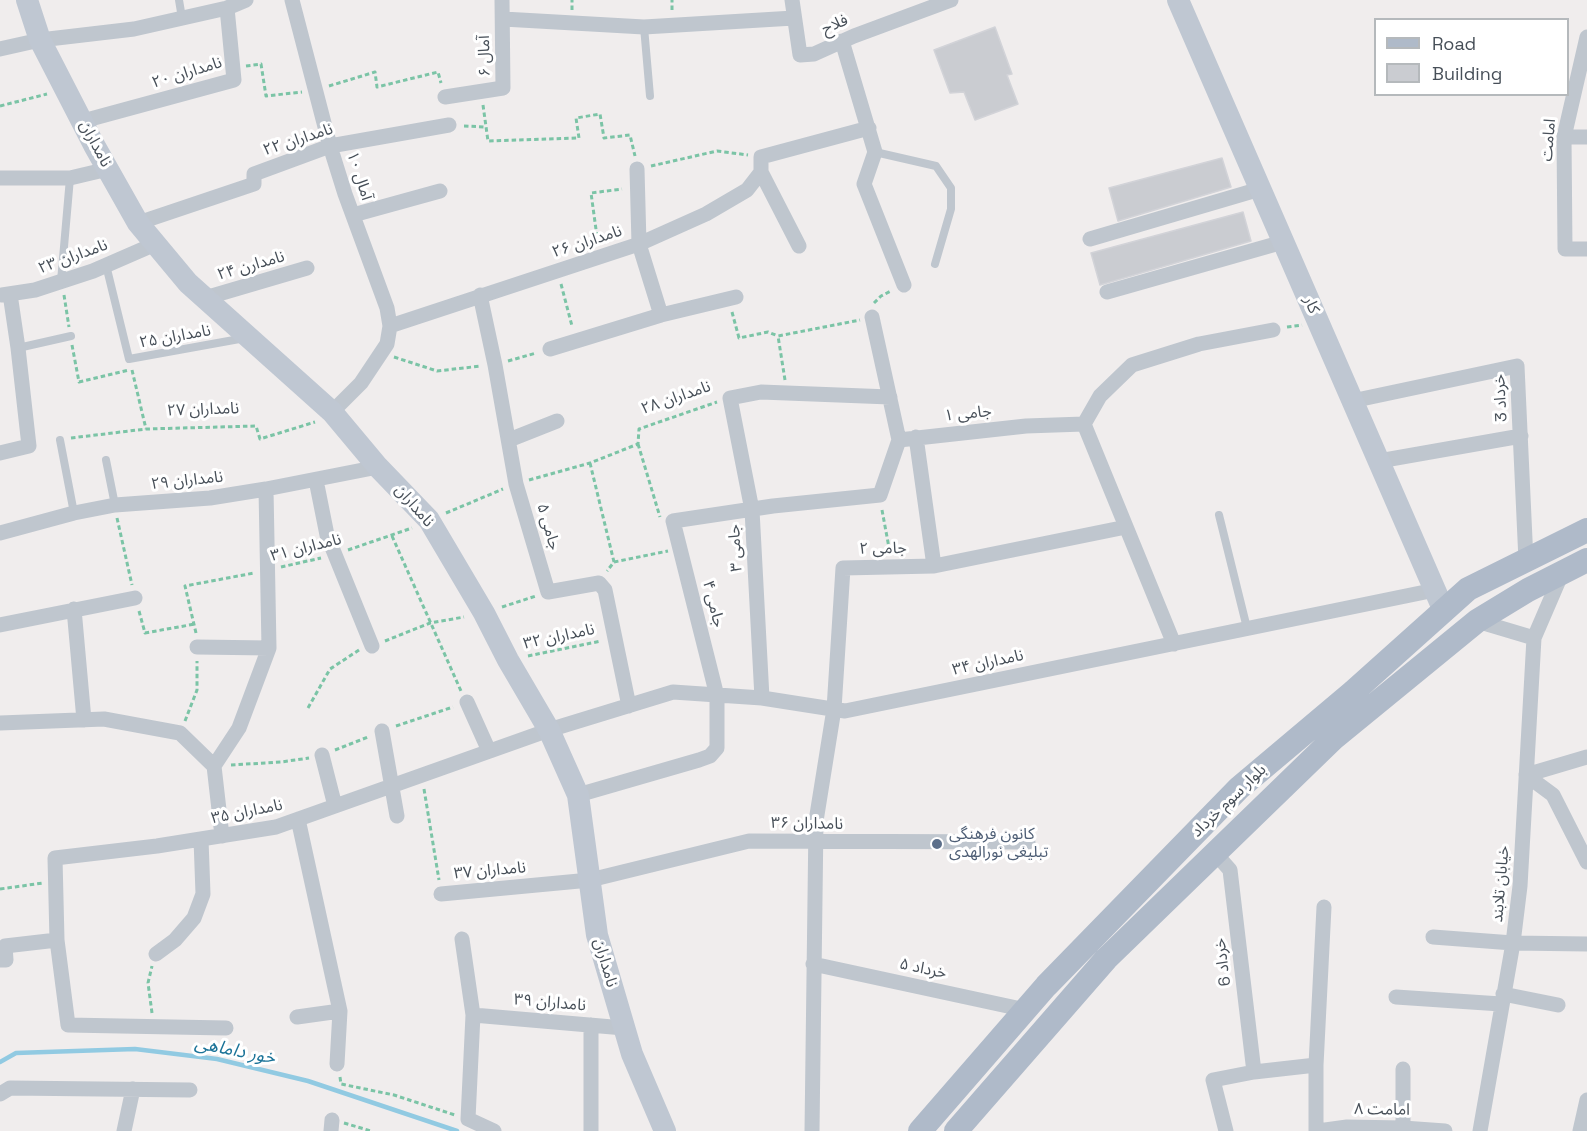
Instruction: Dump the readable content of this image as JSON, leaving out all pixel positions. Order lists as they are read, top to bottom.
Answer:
{
  "streets": {
    "main road": ["بلوار سوم خرداد"],
    "street": [
      "فلاح",
      "آمال ۶",
      "نامداران ۲۰",
      "نامداران ۲۲",
      "امامت",
      "نامداران",
      "آمال ۱۰",
      "نامداران ۲۶",
      "نامداران ۲۳",
      "نامدارن ۲۴",
      "کار",
      "نامداران ۲۸",
      "خرداد 3",
      "جامی ۱",
      "نامداران ۲۹",
      "جامی ۵",
      "جامی ۳",
      "جامی ۲",
      "جامی ۴",
      "نامداران ۳۴",
      "نامداران ۳۵",
      "نامداران ۳۶",
      "نامداران ۳۷",
      "خیابان تلابند",
      "خرداد 6",
      "خرداد ۵",
      "نامداران ۳۹",
      "امامت ۸"
    ],
    "lane": ["نامداران ۲۵"],
    "path": ["نامداران ۲۷", "نامداران ۳۱", "نامداران ۳۲"]
  },
  "crossings": [
    ["نامداران ۲۰", "نامداران"],
    ["نامداران ۲۲", "نامداران"],
    ["نامداران ۲۲", "آمال ۱۰"],
    ["نامداران", "نامداران ۲۳"],
    ["نامداران", "نامدارن ۲۴"],
    ["نامداران", "نامداران ۲۵"],
    ["نامداران", "نامداران ۲۷"],
    ["نامداران", "نامداران ۲۹"],
    ["نامداران", "نامداران ۳۱"],
    ["نامداران", "جامی ۴"],
    ["نامداران", "نامداران ۳۲"],
    ["نامداران", "نامداران ۳۴"],
    ["نامداران", "نامداران ۳۵"],
    ["نامداران", "نامداران ۳۶"],
    ["نامداران", "نامداران ۳۷"],
    ["نامداران", "نامداران ۳۹"],
    ["آمال ۱۰", "نامداران ۲۶"],
    ["نامداران ۲۶", "جامی ۵"],
    ["نامداران ۲۳", "نامداران ۲۵"],
    ["کار", "خرداد 3"],
    ["کار", "نامداران ۳۴"],
    ["کار", "بلوار سوم خرداد"],
    ["نامداران ۲۵", "نامداران ۲۷"],
    ["نامداران ۲۸", "جامی ۳"],
    ["خرداد 3", "بلوار سوم خرداد"],
    ["جامی ۱", "جامی ۲"],
    ["جامی ۳", "نامداران ۳۴"],
    ["جامی ۲", "نامداران ۳۴"],
    ["جامی ۴", "نامداران ۳۴"],
    ["نامداران ۳۴", "بلوار سوم خرداد"],
    ["نامداران ۳۴", "نامداران ۳۵"],
    ["بلوار سوم خرداد", "خیابان تلابند"],
    ["بلوار سوم خرداد", "خرداد 6"],
    ["بلوار سوم خرداد", "خرداد ۵"],
    ["نامداران ۳۵", "نامداران ۳۷"],
    ["نامداران ۳۶", "نامداران ۳۷"]
  ],
  "water": ["خور داماهی"],
  "places": ["کانون فرهنگی تبلیغی نورالهدی"],
  "legend": ["Road", "Building"]
}
